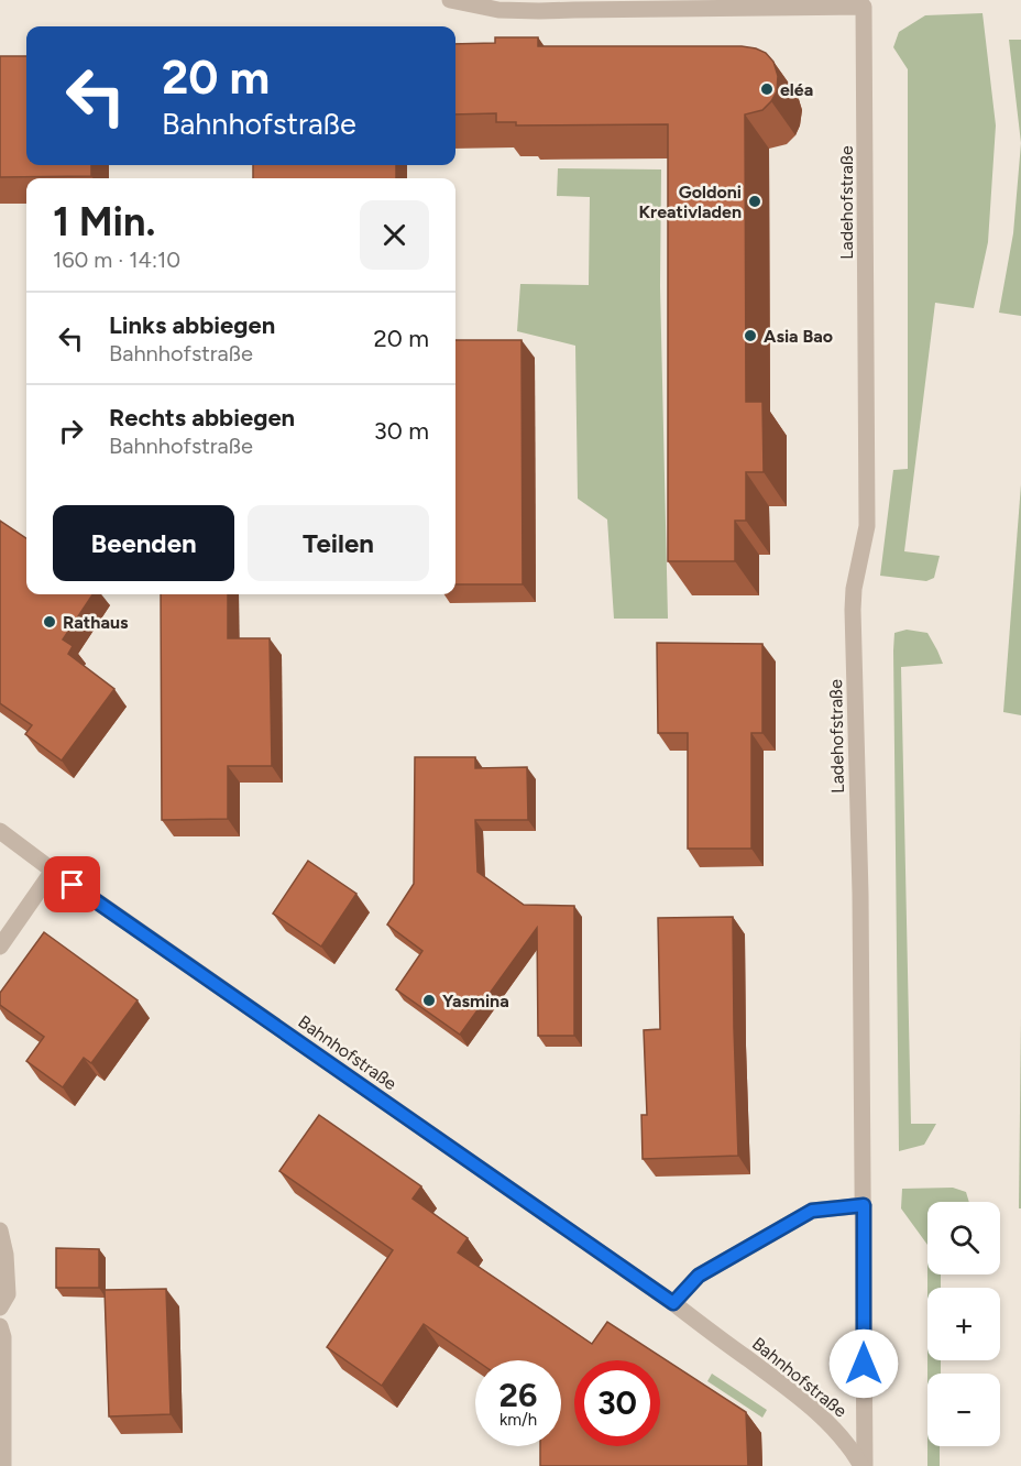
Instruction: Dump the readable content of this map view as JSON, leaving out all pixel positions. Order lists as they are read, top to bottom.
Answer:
{
  "streets": {
    "street": ["Ladehofstraße", "Bahnhofstraße"]
  },
  "crossings": [
    ["Ladehofstraße", "Bahnhofstraße"]
  ],
  "places": [
    "eléa",
    "Goldoni Kreativladen",
    "Asia Bao",
    "Rathaus",
    "Yasmina"
  ],
  "page": {
    "turn": ["20 m", "Bahnhofstraße"],
    "heading": ["1 Min.", "160 m · 14:10"],
    "list": [
      {
        "name": "Links abbiegen",
        "note": "Bahnhofstraße",
        "value": "20 m"
      },
      {
        "name": "Rechts abbiegen",
        "note": "Bahnhofstraße",
        "value": "30 m"
      }
    ],
    "buttons": ["Beenden", "Teilen"],
    "map_buttons": ["+", "−"],
    "speed": "26 km/h",
    "limit": "30"
  }
}
